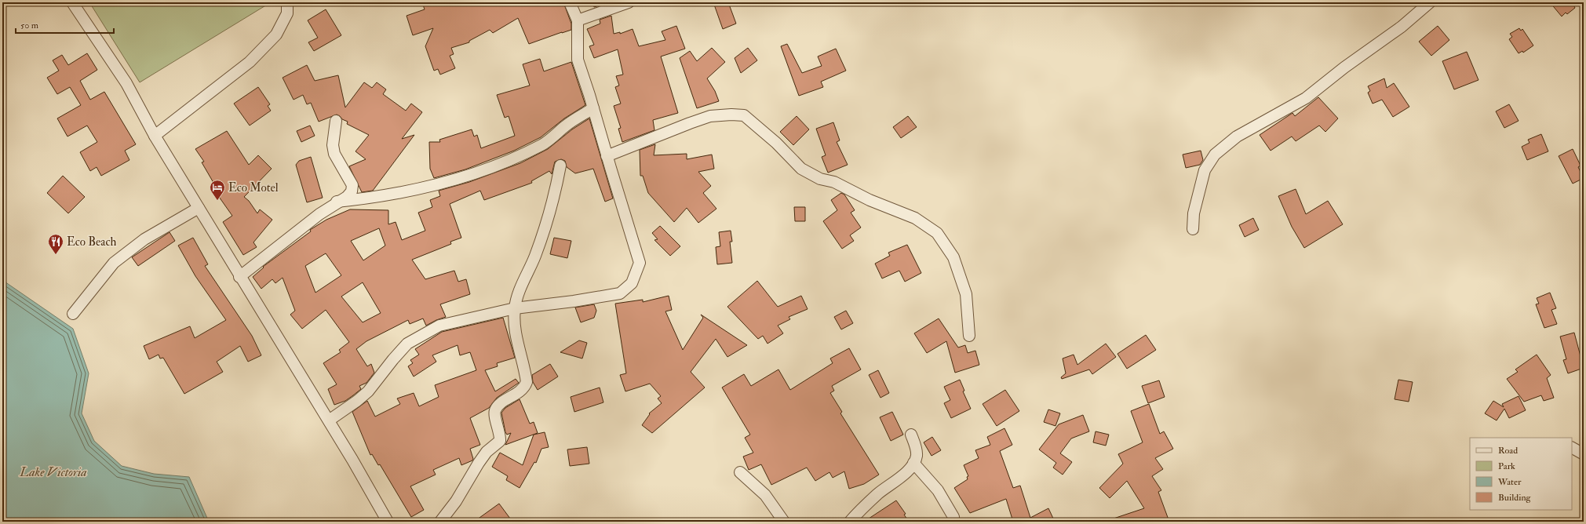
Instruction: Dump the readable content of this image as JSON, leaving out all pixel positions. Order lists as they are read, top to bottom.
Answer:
{
  "water": ["Lake Victoria"],
  "places": {
    "hotel": ["Eco Motel"],
    "restaurant": ["Eco Beach"]
  },
  "legend": [
    "Road",
    "Park",
    "Water",
    "Building"
  ],
  "scale_bar": "50 m"
}
